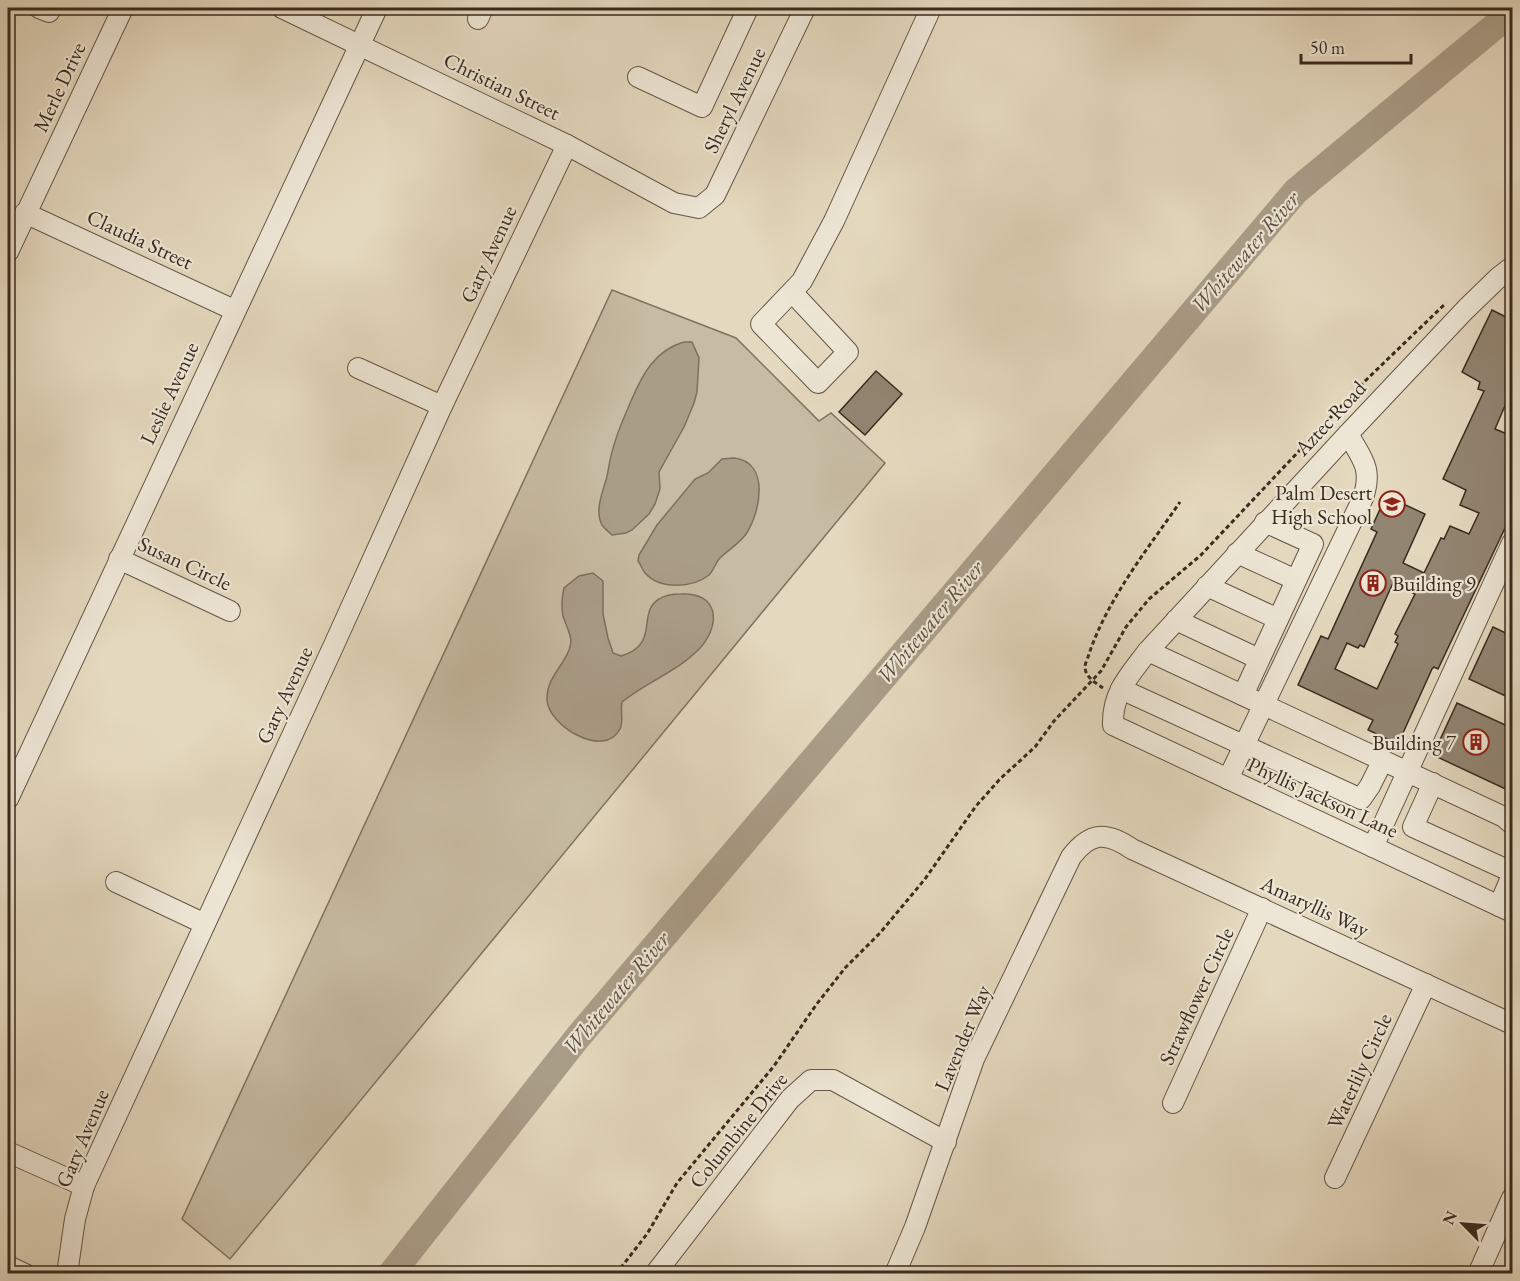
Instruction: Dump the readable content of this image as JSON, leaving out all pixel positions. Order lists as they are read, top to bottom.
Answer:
{
  "streets": {
    "street": [
      "Christian Street",
      "Merle Drive",
      "Sheryl Avenue",
      "Claudia Street",
      "Gary Avenue",
      "Leslie Avenue",
      "Aztec Road",
      "Susan Circle",
      "Phyllis Jackson Lane",
      "Amaryllis Way",
      "Strawflower Circle",
      "Lavender Way",
      "Waterlily Circle",
      "Columbine Drive"
    ]
  },
  "crossings": [
    ["Christian Street", "Sheryl Avenue"],
    ["Christian Street", "Gary Avenue"],
    ["Christian Street", "Leslie Avenue"],
    ["Merle Drive", "Claudia Street"],
    ["Claudia Street", "Leslie Avenue"],
    ["Leslie Avenue", "Susan Circle"],
    ["Aztec Road", "Phyllis Jackson Lane"],
    ["Amaryllis Way", "Strawflower Circle"],
    ["Amaryllis Way", "Lavender Way"],
    ["Amaryllis Way", "Waterlily Circle"],
    ["Lavender Way", "Columbine Drive"]
  ],
  "water": ["Whitewater River"],
  "places": {
    "school or university": ["Palm Desert High School"],
    "building": ["Building 9", "Building 7"]
  },
  "scale_bar": "50 m",
  "north": "top left"
}
